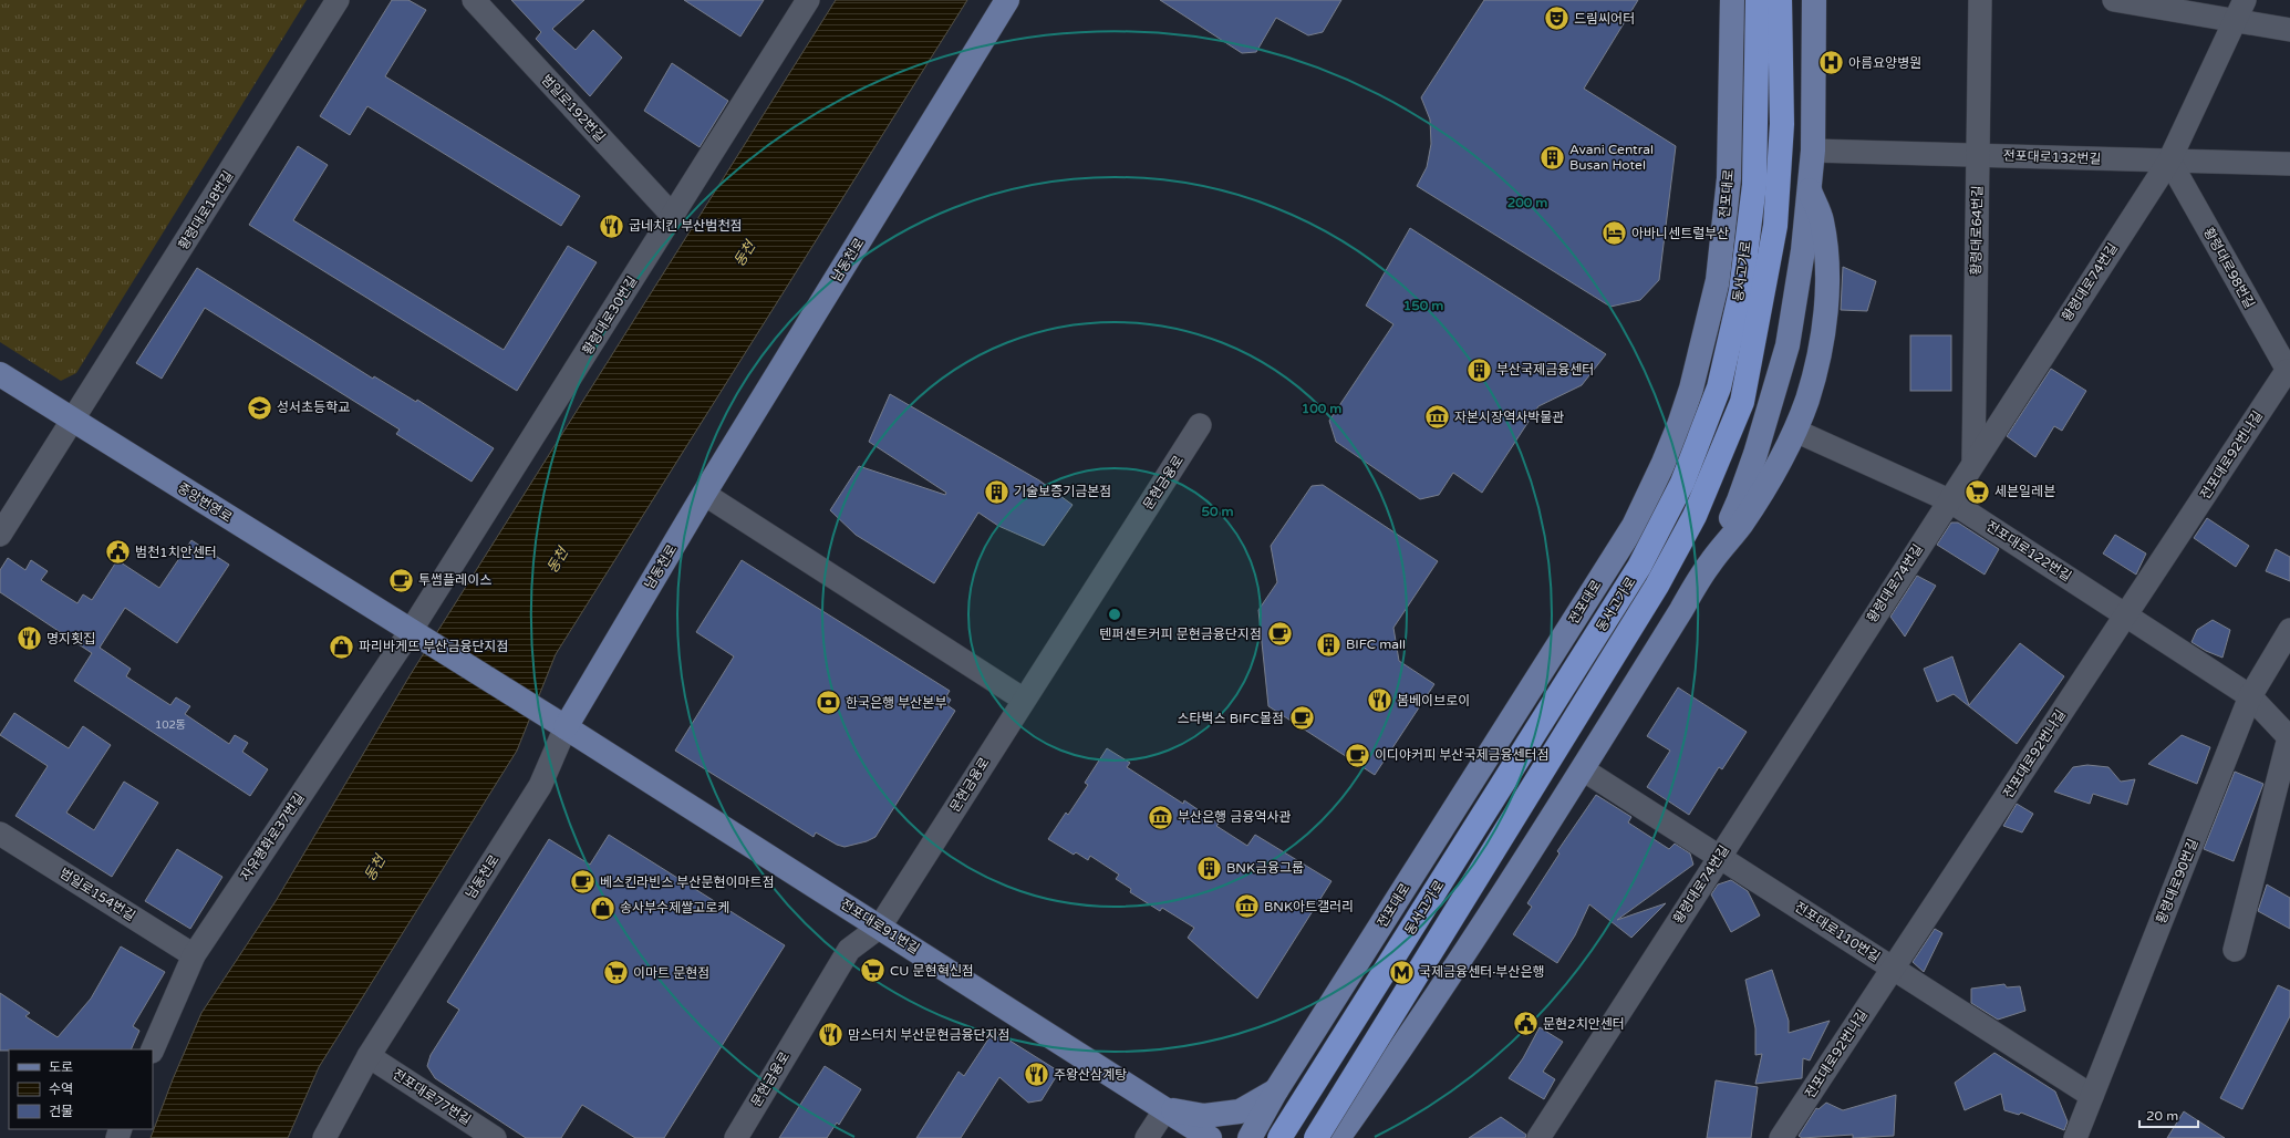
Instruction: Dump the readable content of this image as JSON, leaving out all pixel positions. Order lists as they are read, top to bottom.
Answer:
{
  "streets": {
    "highway": ["동서고가로"],
    "main road": [
      "전포대로",
      "남동천로",
      "중앙번영로",
      "전포대로91번길"
    ],
    "street": [
      "범일로192번길",
      "전포대로132번길",
      "황령대로18번길",
      "황령대로64번길",
      "황령대로98번길",
      "황령대로74번길",
      "황령대로30번길",
      "전포대로92번나길",
      "문현금융로",
      "전포대로122번길",
      "자유평화로37번길",
      "황령대로90번길",
      "범일로154번길",
      "전포대로110번길",
      "전포대로77번길"
    ]
  },
  "crossings": [
    ["범일로192번길", "황령대로30번길"],
    ["전포대로132번길", "황령대로64번길"],
    ["전포대로132번길", "황령대로98번길"],
    ["전포대로132번길", "황령대로74번길"],
    ["황령대로18번길", "중앙번영로"],
    ["황령대로64번길", "황령대로74번길"],
    ["남동천로", "중앙번영로"],
    ["남동천로", "전포대로91번길"],
    ["남동천로", "전포대로77번길"],
    ["황령대로98번길", "황령대로74번길"],
    ["황령대로98번길", "전포대로92번나길"],
    ["황령대로74번길", "전포대로122번길"],
    ["황령대로74번길", "전포대로110번길"],
    ["황령대로30번길", "중앙번영로"],
    ["황령대로30번길", "자유평화로37번길"],
    ["전포대로92번나길", "전포대로122번길"],
    ["전포대로92번나길", "전포대로110번길"],
    ["문현금융로", "전포대로91번길"],
    ["중앙번영로", "자유평화로37번길"],
    ["중앙번영로", "전포대로91번길"],
    ["전포대로122번길", "황령대로90번길"],
    ["자유평화로37번길", "범일로154번길"],
    ["황령대로90번길", "전포대로110번길"]
  ],
  "water": ["동천"],
  "places": {
    "theatre": ["드림씨어터"],
    "hospital": ["아름요양병원"],
    "building": [
      "Avani Central Busan Hotel",
      "부산국제금융센터",
      "기술보증기금본점",
      "BIFC mall",
      "BNK금융그룹"
    ],
    "restaurant": [
      "굽네치킨 부산범천점",
      "명지횟집",
      "봄베이브로이",
      "맘스터치 부산문현금융단지점",
      "주왕산삼계탕"
    ],
    "hotel": ["아바니센트럴부산"],
    "school or university": ["성서초등학교"],
    "museum": ["자본시장역사박물관", "부산은행 금융역사관", "BNK아트갤러리"],
    "supermarket": ["세븐일레븐", "CU 문현혁신점", "이마트 문현점"],
    "public building": ["범천1치안센터", "문현2치안센터"],
    "cafe": [
      "투썸플레이스",
      "텐퍼센트커피 문현금융단지점",
      "스타벅스 BIFC몰점",
      "이디야커피 부산국제금융센터점",
      "베스킨라빈스 부산문현이마트점"
    ],
    "shop": ["파리바게뜨 부산금융단지점", "송사부수제쌀고로케"],
    "bank": ["한국은행 부산본부"],
    "metro station": ["국제금융센터·부산은행"]
  },
  "house_numbers": ["102동"],
  "legend": ["도로", "수역", "건물"],
  "scale_bar": "20 m",
  "rings": [
    "200 m",
    "150 m",
    "100 m",
    "50 m"
  ]
}
